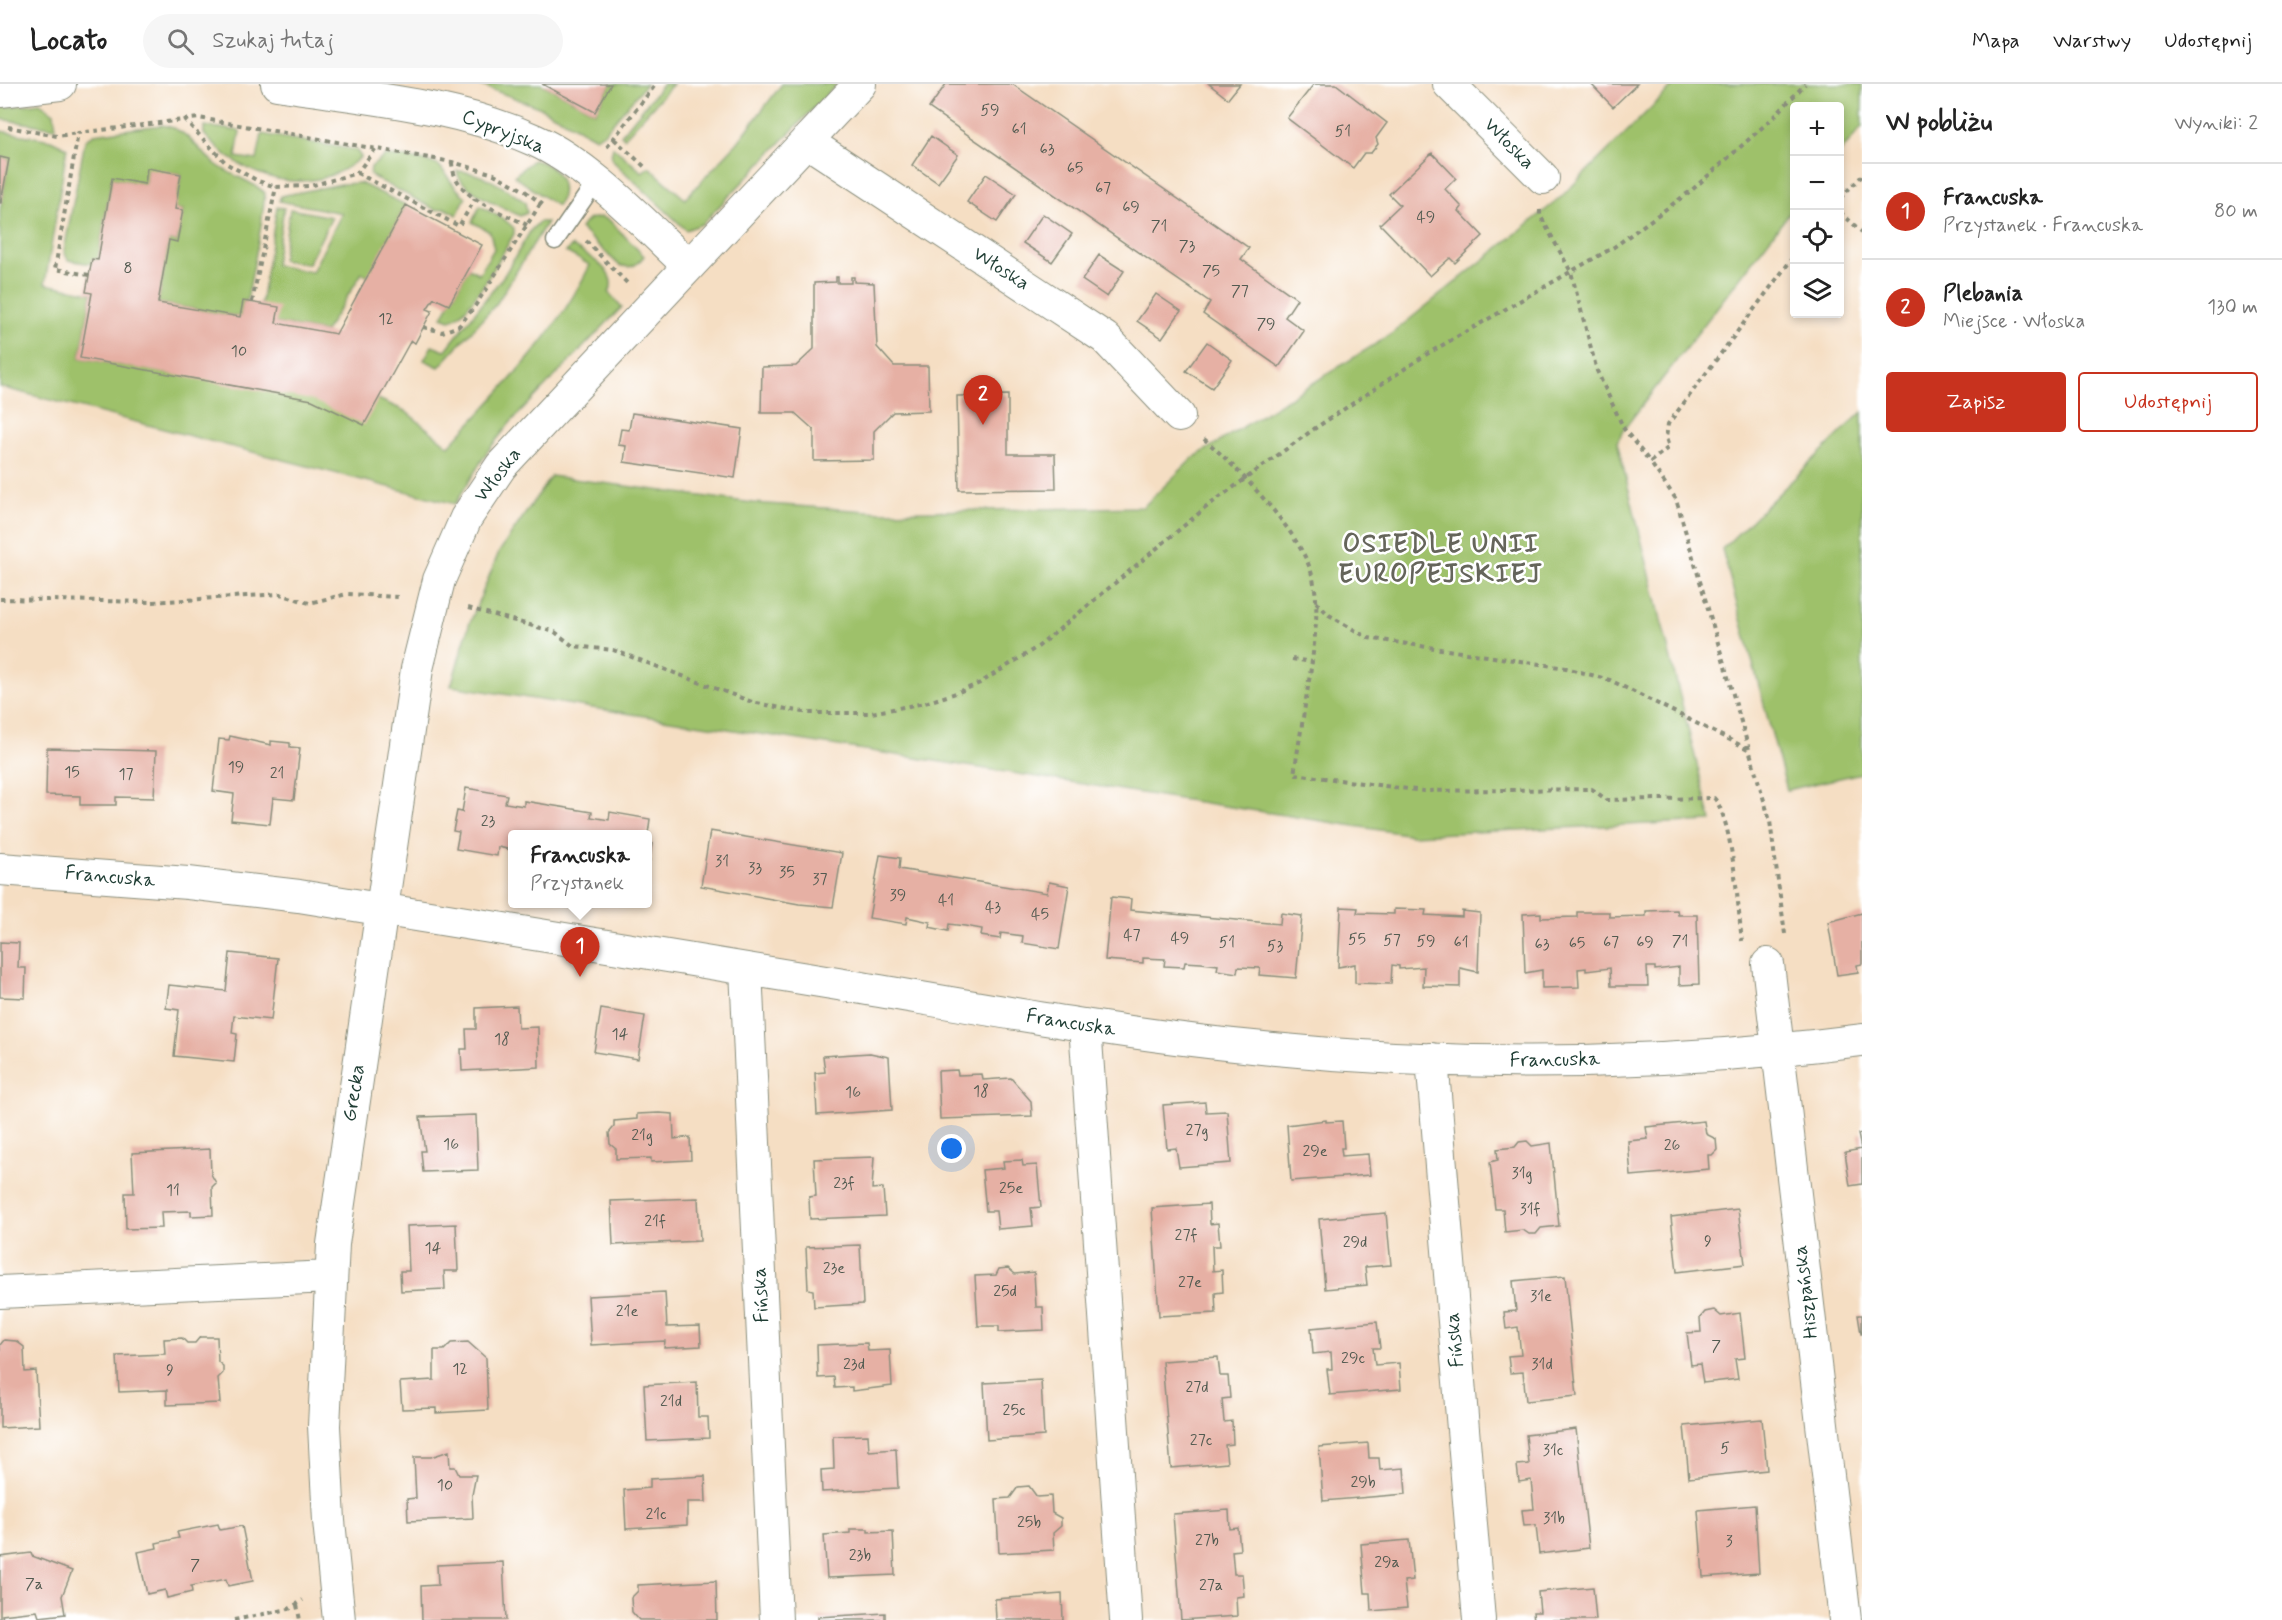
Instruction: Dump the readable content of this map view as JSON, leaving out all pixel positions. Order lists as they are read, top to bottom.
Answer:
{
  "streets": {
    "street": [
      "Cypryjska",
      "Włoska",
      "Francuska",
      "Grecka",
      "Hiszpańska",
      "Fińska"
    ]
  },
  "crossings": [
    ["Cypryjska", "Włoska"],
    ["Włoska", "Francuska"],
    ["Włoska", "Grecka"],
    ["Francuska", "Grecka"],
    ["Francuska", "Hiszpańska"],
    ["Francuska", "Fińska"]
  ],
  "districts": ["OSIEDLE UNII EUROPEJSKIEJ"],
  "house_numbers": [
    "59",
    "61",
    "51",
    "63",
    "65",
    "67",
    "69",
    "49",
    "71",
    "73",
    "8",
    "75",
    "77",
    "12",
    "79",
    "10",
    "19",
    "15",
    "21",
    "17",
    "23",
    "31",
    "33",
    "35",
    "37",
    "39",
    "41",
    "43",
    "45",
    "47",
    "49",
    "55",
    "57",
    "59",
    "71",
    "51",
    "61",
    "67",
    "69",
    "65",
    "63",
    "53",
    "14",
    "18",
    "18",
    "16",
    "27g",
    "21g",
    "16",
    "26",
    "29e",
    "31g",
    "23f",
    "25e",
    "11",
    "31f",
    "21f",
    "27f",
    "9",
    "29d",
    "14",
    "23e",
    "27e",
    "25d",
    "31e",
    "21e",
    "7",
    "29c",
    "23d",
    "31d",
    "12",
    "9",
    "27d",
    "21d",
    "25c",
    "27c",
    "5",
    "31c",
    "29b",
    "10",
    "21c",
    "31b",
    "25b",
    "27b",
    "3",
    "23b",
    "29a",
    "7",
    "7a",
    "27a"
  ],
  "page": {
    "header": "Locato",
    "search": "Szukaj tutaj",
    "nav": ["Mapa", "Warstwy", "Udostępnij"],
    "heading": ["W pobliżu", "Wyniki: 2"],
    "map_buttons": ["+", "−"],
    "list": [
      {
        "mark": "1",
        "name": "Francuska",
        "note": "Przystanek · Francuska",
        "value": "80 m"
      },
      {
        "mark": "2",
        "name": "Plebania",
        "note": "Miejsce · Włoska",
        "value": "130 m"
      }
    ],
    "buttons": ["Zapisz", "Udostępnij"],
    "pins": ["2", "1"],
    "popup": ["Francuska", "Przystanek"]
  }
}
